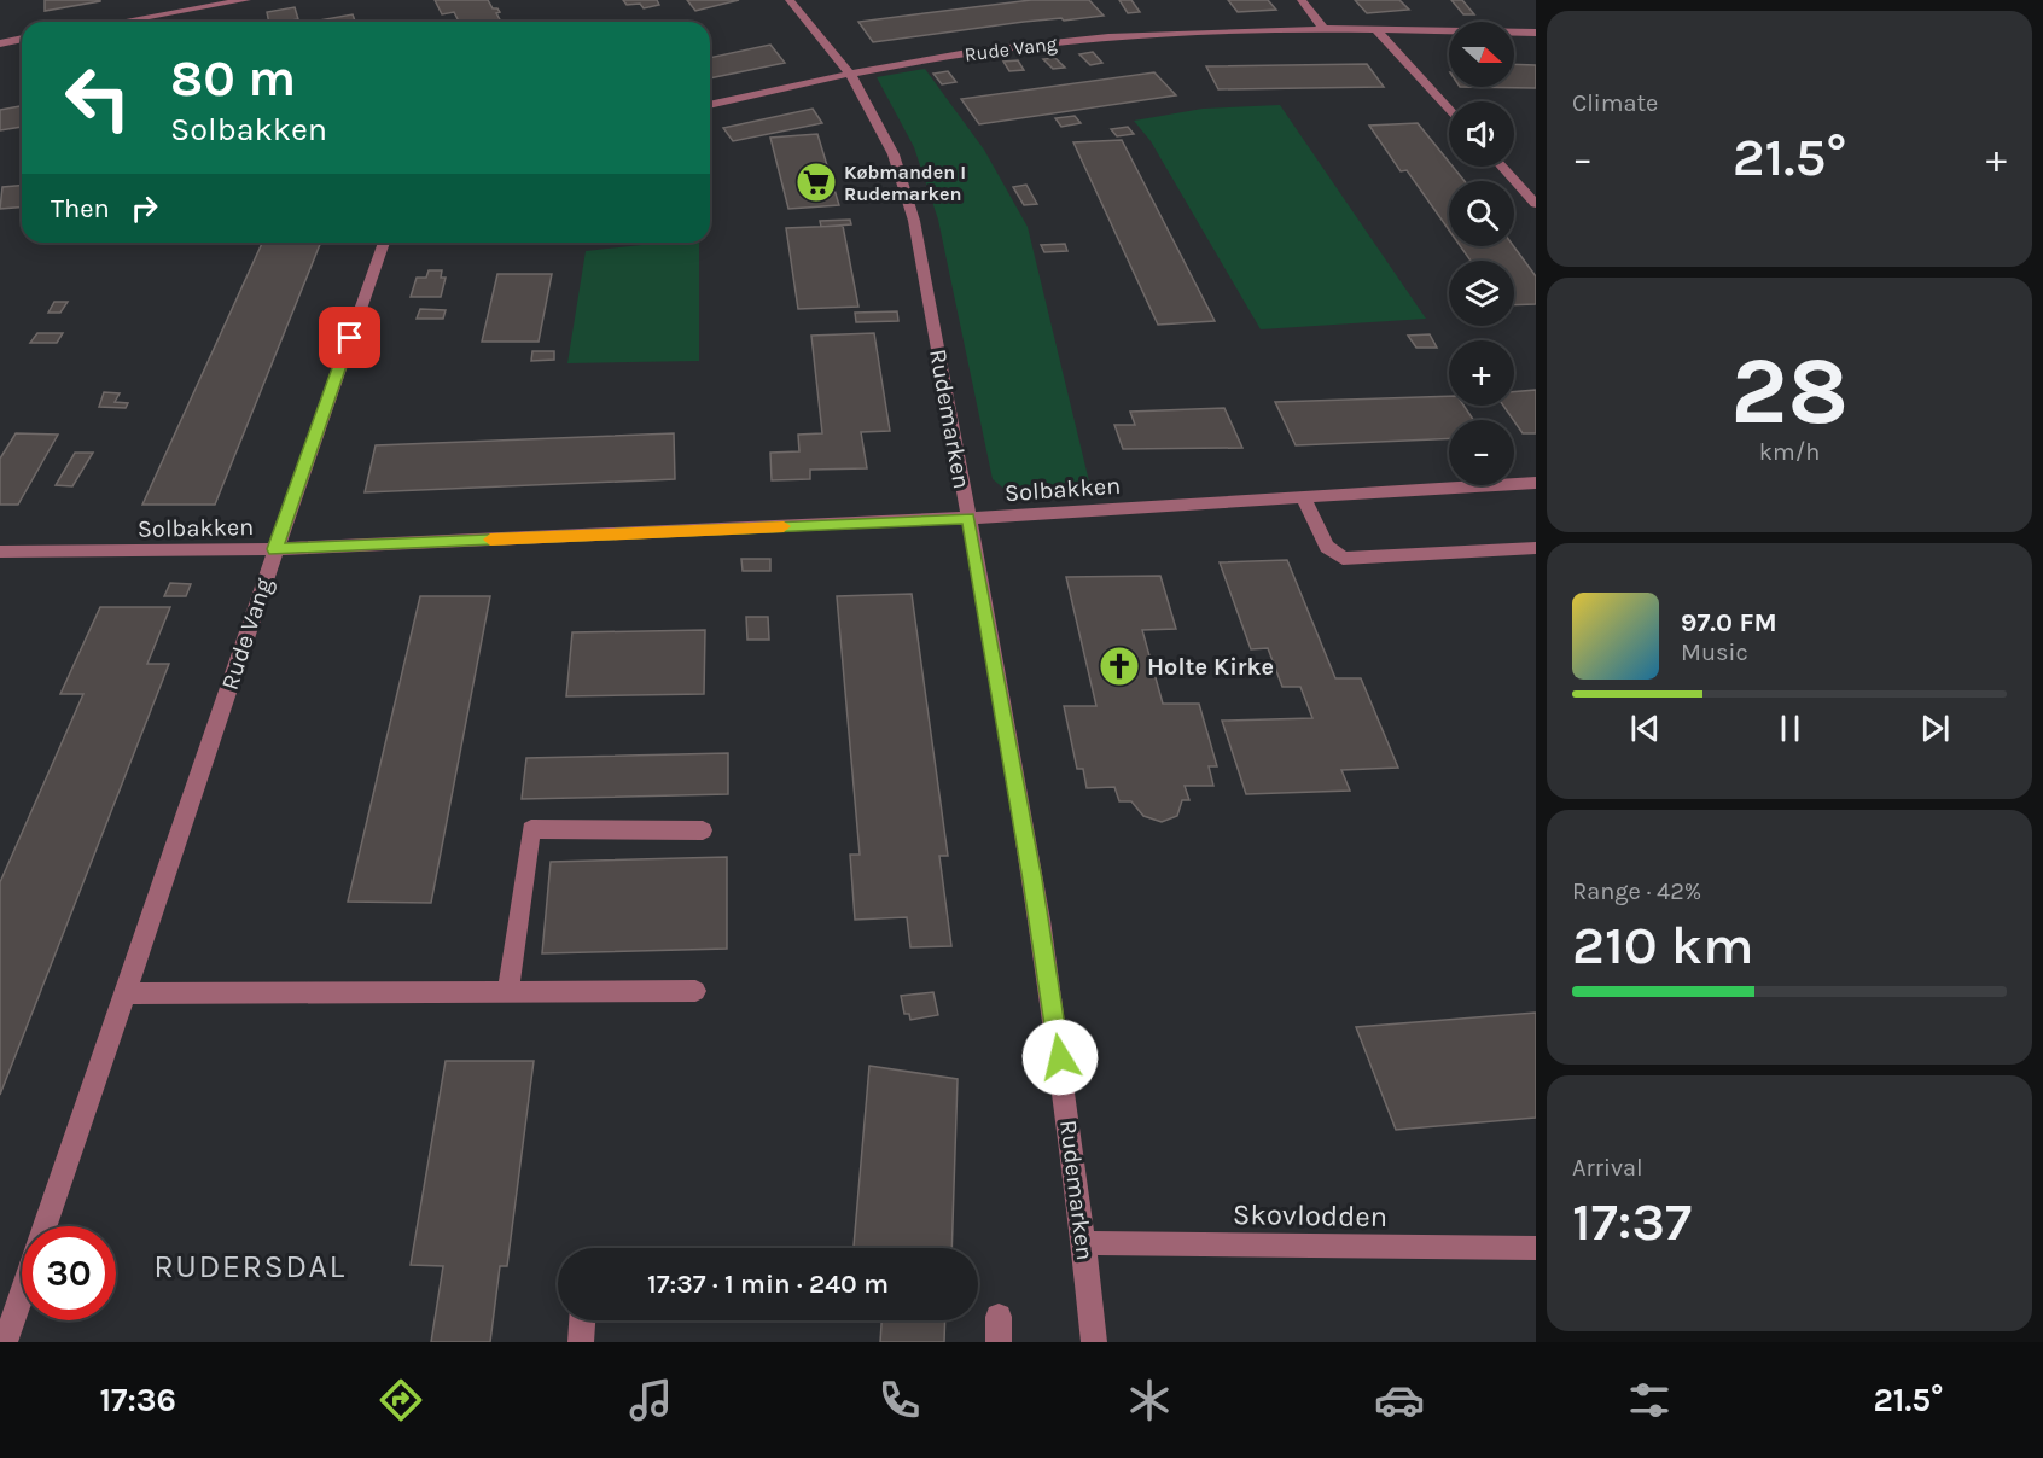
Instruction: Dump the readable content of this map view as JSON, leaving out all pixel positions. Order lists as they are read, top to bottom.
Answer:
{
  "streets": {
    "street": [
      "Rude Vang",
      "Rudemarken",
      "Solbakken",
      "Skovlodden"
    ]
  },
  "crossings": [
    ["Rude Vang", "Rudemarken"],
    ["Rude Vang", "Solbakken"],
    ["Rudemarken", "Solbakken"],
    ["Rudemarken", "Skovlodden"]
  ],
  "districts": ["RUDERSDAL"],
  "places": {
    "supermarket": ["Købmanden I Rudemarken"],
    "church": ["Holte Kirke"]
  },
  "north": "right",
  "page": {
    "tile": [
      "Climate",
      ["28", "km/h"],
      ["Range · 42%", "210 km"],
      ["Arrival", "17:37"]
    ],
    "map_buttons": ["+", "−"],
    "turn": ["80 m", "Solbakken"],
    "heat": ["−", "21.5°", "+"],
    "then": "Then",
    "song": ["97.0 FM", "Music"],
    "limit": "30",
    "trip": "17:37 · 1 min · 240 m",
    "tabs": ["17:36", "21.5°"]
  }
}
